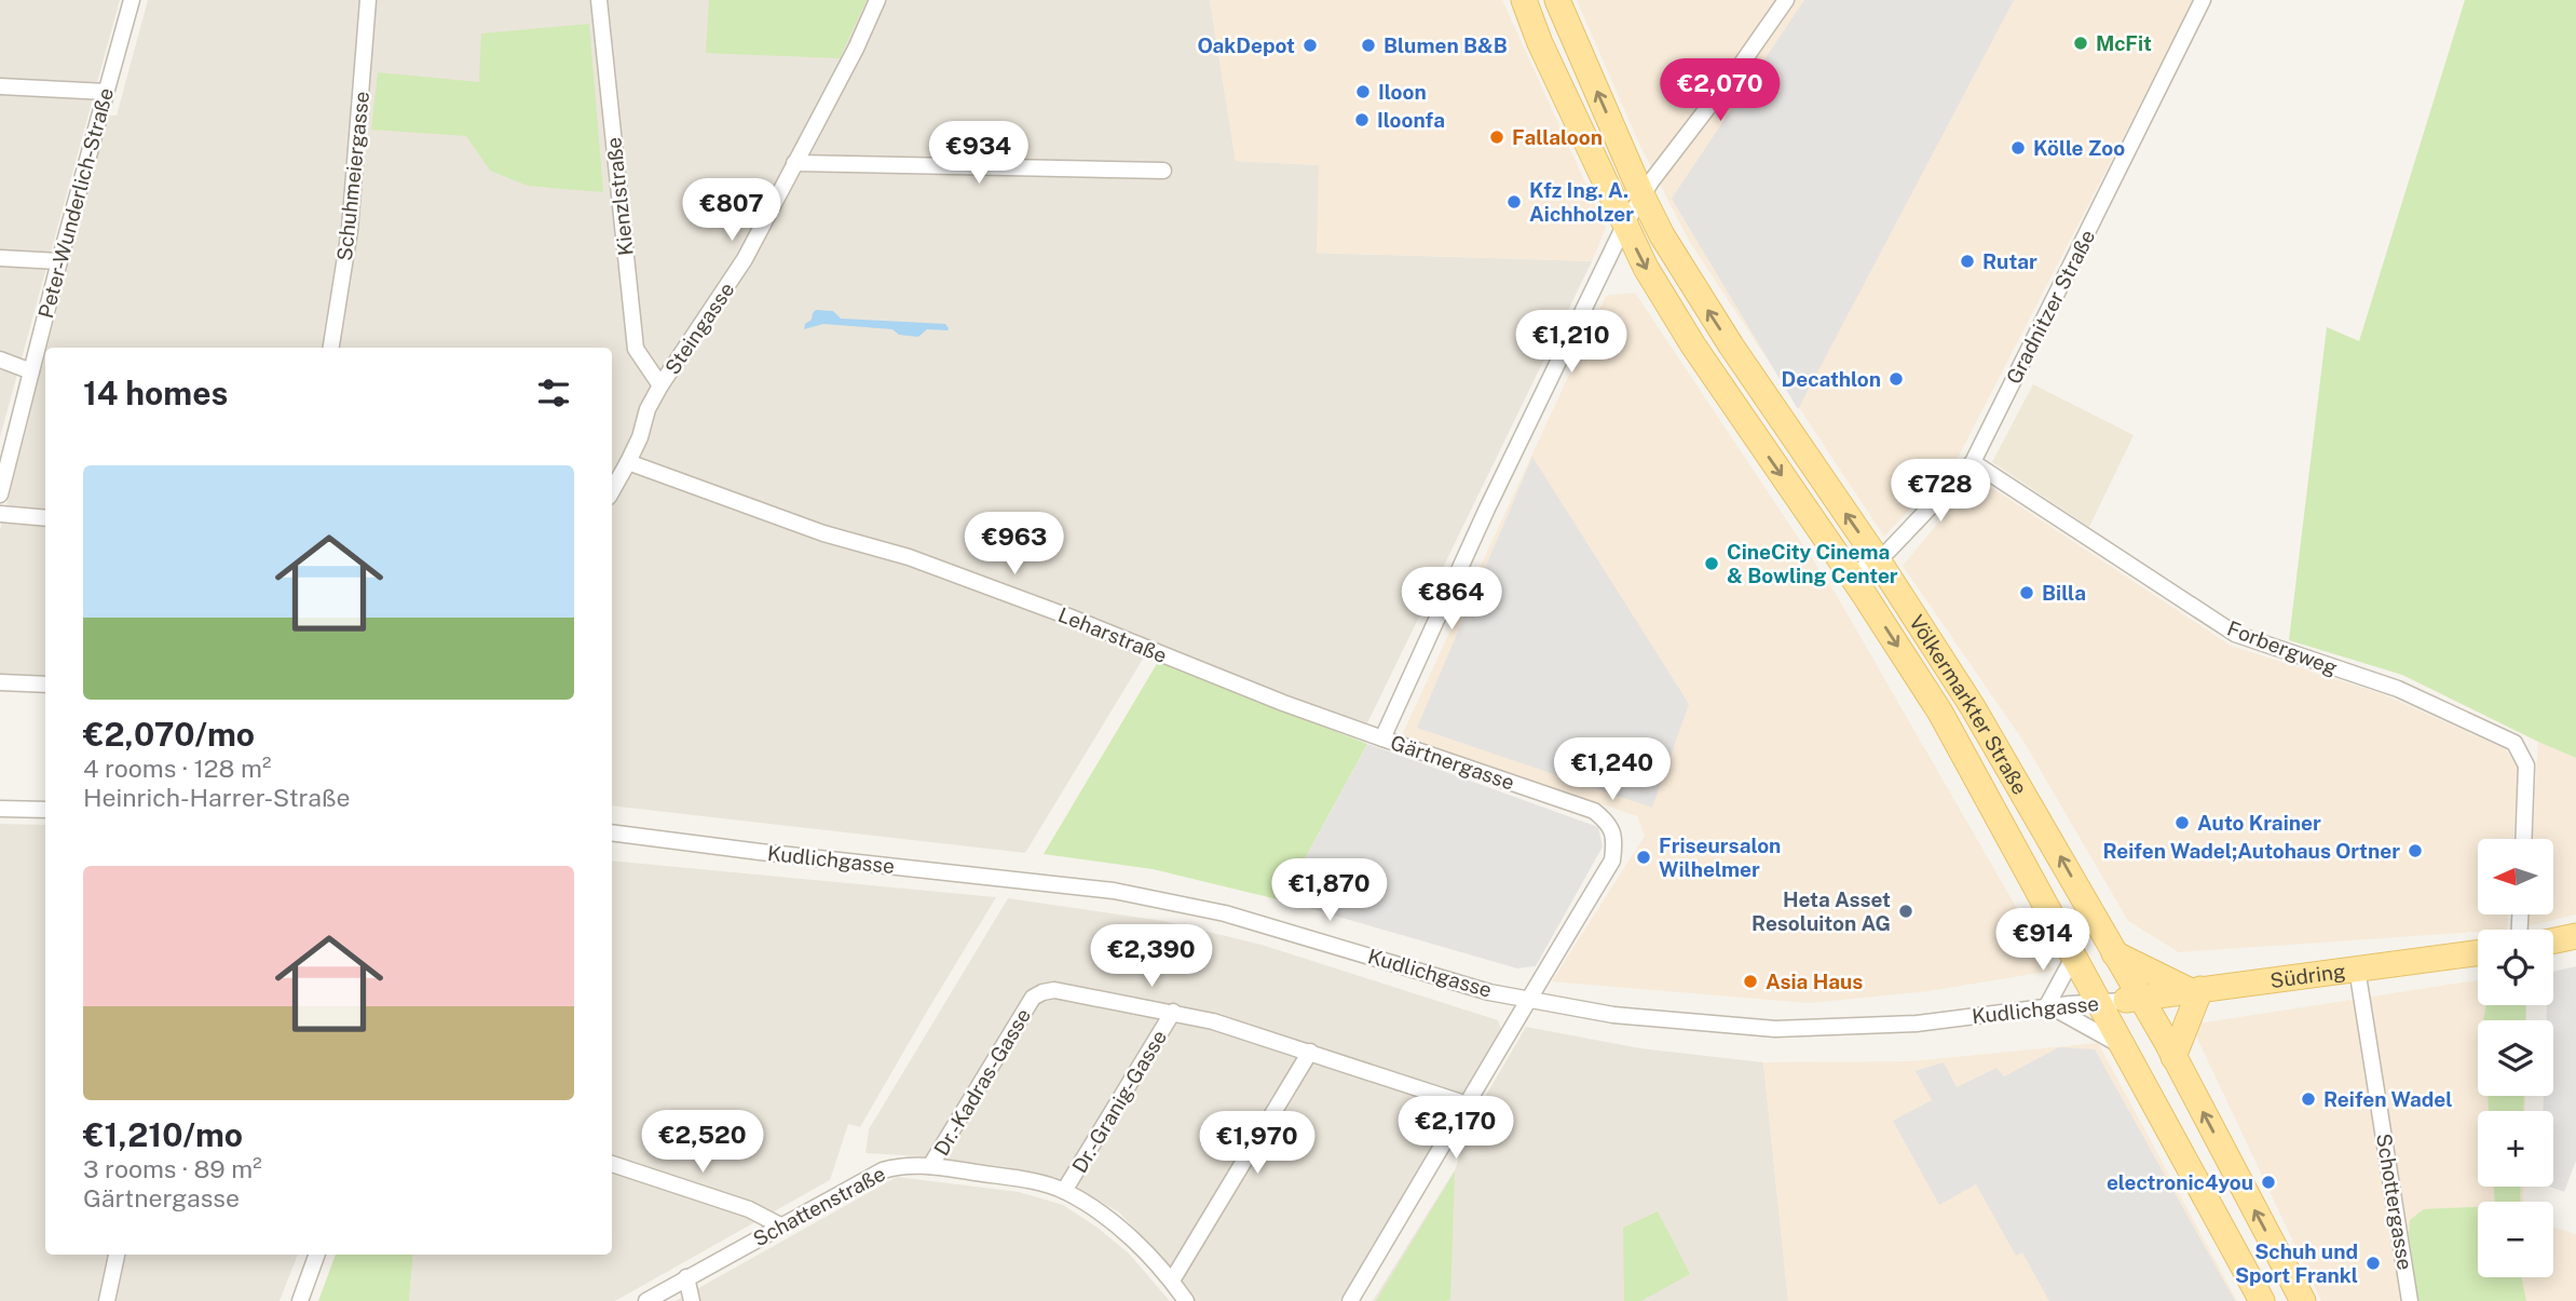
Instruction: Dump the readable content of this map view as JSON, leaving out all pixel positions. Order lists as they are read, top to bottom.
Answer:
{
  "streets": {
    "main road": ["Völkermarkter Straße", "Südring"],
    "street": [
      "Schuhmeiergasse",
      "Kienzlstraße",
      "Peter-Wunderlich-Straße",
      "Gradnitzer Straße",
      "Steingasse",
      "Leharstraße",
      "Forbergweg",
      "Gärtnergasse",
      "Kudlichgasse",
      "Dr.-Kadras-Gasse",
      "Dr.-Granig-Gasse",
      "Schottergasse",
      "Schattenstraße"
    ]
  },
  "crossings": [
    ["Kienzlstraße", "Steingasse"],
    ["Gradnitzer Straße", "Forbergweg"],
    ["Gradnitzer Straße", "Völkermarkter Straße"],
    ["Steingasse", "Leharstraße"],
    ["Leharstraße", "Gärtnergasse"],
    ["Völkermarkter Straße", "Gärtnergasse"],
    ["Gärtnergasse", "Kudlichgasse"],
    ["Kudlichgasse", "Südring"],
    ["Südring", "Schottergasse"],
    ["Dr.-Kadras-Gasse", "Dr.-Granig-Gasse"],
    ["Dr.-Kadras-Gasse", "Schattenstraße"],
    ["Dr.-Granig-Gasse", "Schattenstraße"]
  ],
  "places": [
    "McFit",
    "OakDepot",
    "Blumen B&B",
    "Iloon",
    "Iloonfa",
    "Fallaloon",
    "Kölle Zoo",
    "Kfz Ing. A. Aichholzer",
    "Rutar",
    "Decathlon",
    "CineCity Cinema & Bowling Center",
    "Billa",
    "Auto Krainer",
    "Reifen Wadel;Autohaus Ortner",
    "Friseursalon Wilhelmer",
    "Heta Asset Resoluiton AG",
    "Asia Haus",
    "Reifen Wadel",
    "electronic4you",
    "Schuh und Sport Frankl"
  ],
  "north": "left",
  "page": {
    "price": [
      "€2,070",
      "€934",
      "€807",
      "€1,210",
      "€728",
      "€963",
      "€864",
      "€1,240",
      "€1,870",
      "€914",
      "€2,390",
      "€2,170",
      "€2,520",
      "€1,970"
    ],
    "heading": "14 homes",
    "list": [
      {
        "name": "€2,070/mo",
        "note": "4 rooms · 128 m² · Heinrich-Harrer-Straße"
      },
      {
        "name": "€1,210/mo",
        "note": "3 rooms · 89 m² · Gärtnergasse"
      }
    ],
    "map_buttons": ["+", "−"]
  }
}
